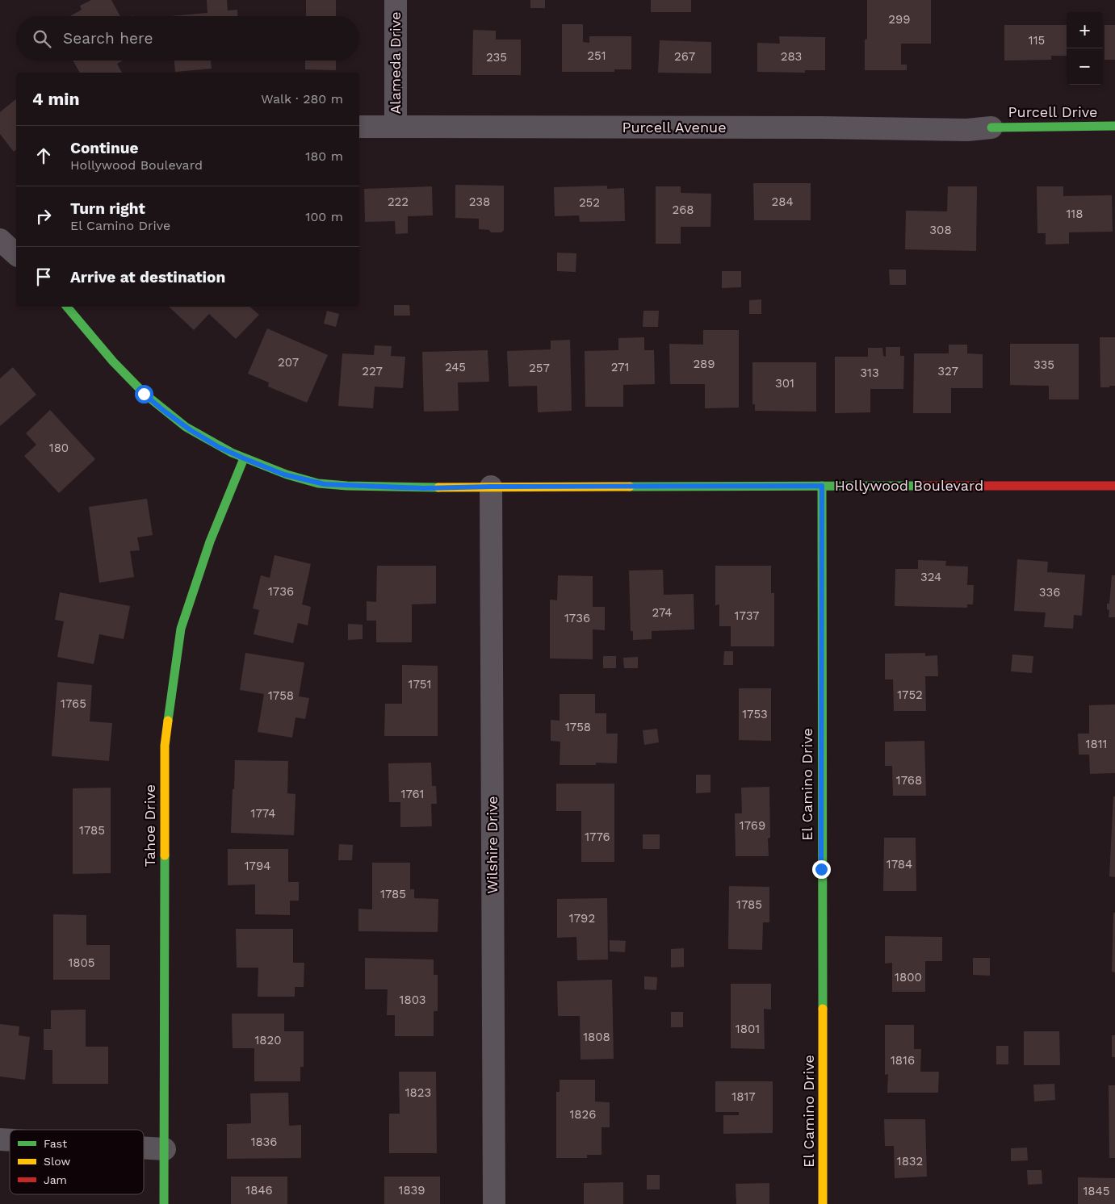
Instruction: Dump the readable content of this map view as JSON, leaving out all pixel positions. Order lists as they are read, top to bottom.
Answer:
{
  "streets": {
    "street": [
      "Alameda Drive",
      "Purcell Drive",
      "Purcell Avenue",
      "Hollywood Boulevard",
      "El Camino Drive",
      "Tahoe Drive",
      "Wilshire Drive"
    ]
  },
  "crossings": [
    ["Alameda Drive", "Purcell Avenue"],
    ["Purcell Drive", "Purcell Avenue"],
    ["Hollywood Boulevard", "El Camino Drive"],
    ["Hollywood Boulevard", "Tahoe Drive"],
    ["Hollywood Boulevard", "Wilshire Drive"]
  ],
  "house_numbers": [
    "299",
    "115",
    "251",
    "267",
    "283",
    "235",
    "222",
    "238",
    "284",
    "252",
    "268",
    "118",
    "308",
    "207",
    "289",
    "335",
    "245",
    "271",
    "257",
    "227",
    "327",
    "313",
    "301",
    "180",
    "324",
    "1736",
    "336",
    "274",
    "1737",
    "1736",
    "1751",
    "1752",
    "1758",
    "1765",
    "1753",
    "1758",
    "1811",
    "1768",
    "1761",
    "1774",
    "1769",
    "1785",
    "1776",
    "1784",
    "1794",
    "1785",
    "1785",
    "1792",
    "1805",
    "1800",
    "1803",
    "1801",
    "1808",
    "1820",
    "1816",
    "1823",
    "1817",
    "1826",
    "1836",
    "1832",
    "1846",
    "1839",
    "1845"
  ],
  "legend": ["Fast", "Slow", "Jam"],
  "page": {
    "map_buttons": ["+", "−"],
    "search": "Search here",
    "heading": ["4 min", "Walk · 280 m"],
    "list": [
      ["Continue", "Hollywood Boulevard", "180 m"],
      ["Turn right", "El Camino Drive", "100 m"],
      "Arrive at destination"
    ]
  }
}
